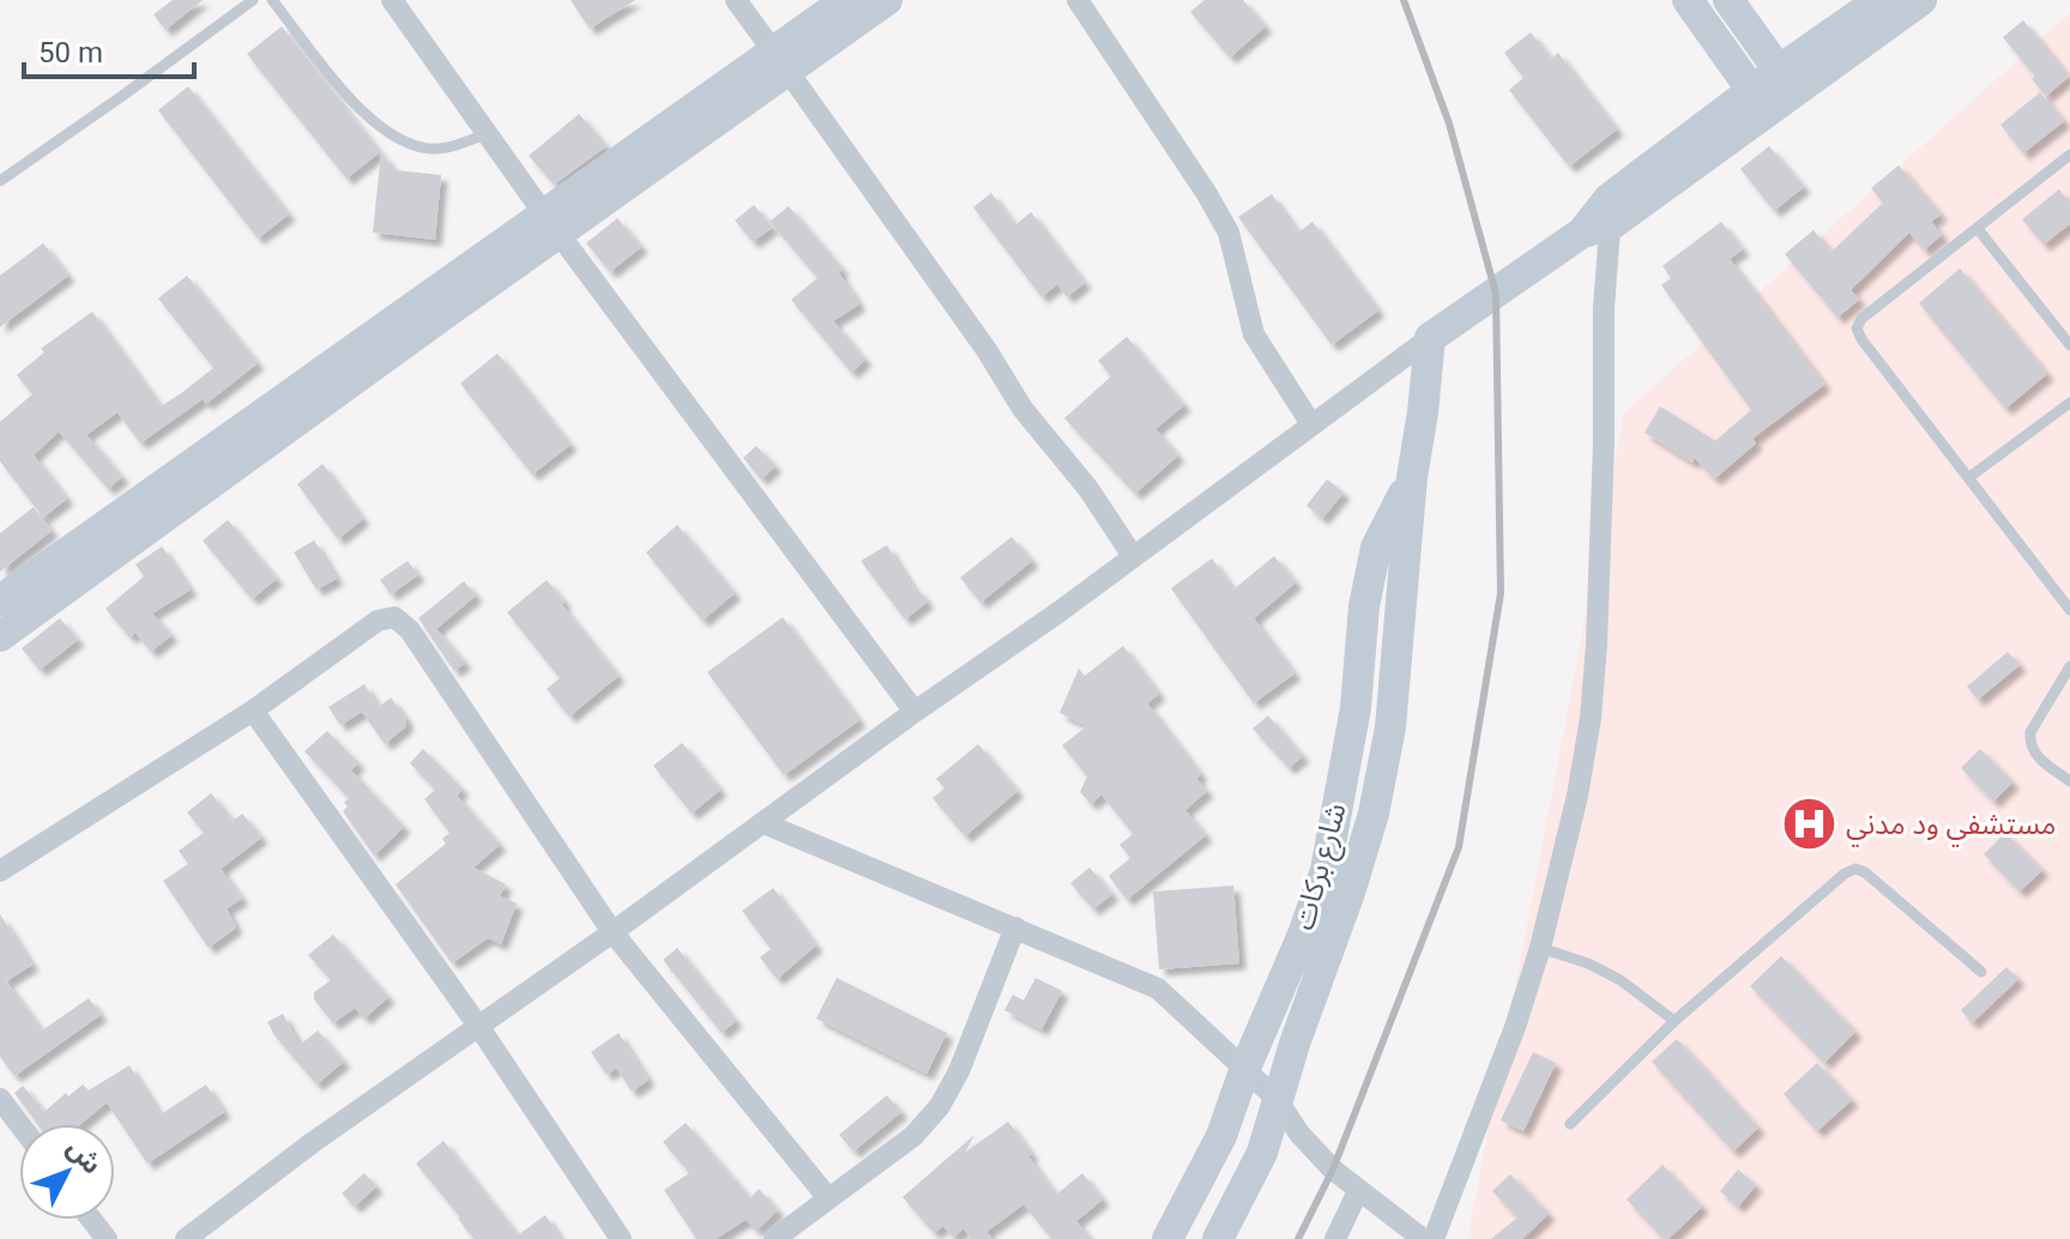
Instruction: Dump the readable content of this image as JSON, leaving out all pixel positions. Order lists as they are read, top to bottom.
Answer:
{
  "streets": {
    "main road": ["شارع بركات"]
  },
  "places": {
    "hospital": ["مستشفي ود مدني"]
  },
  "scale_bar": "50 m",
  "north": "top right"
}
